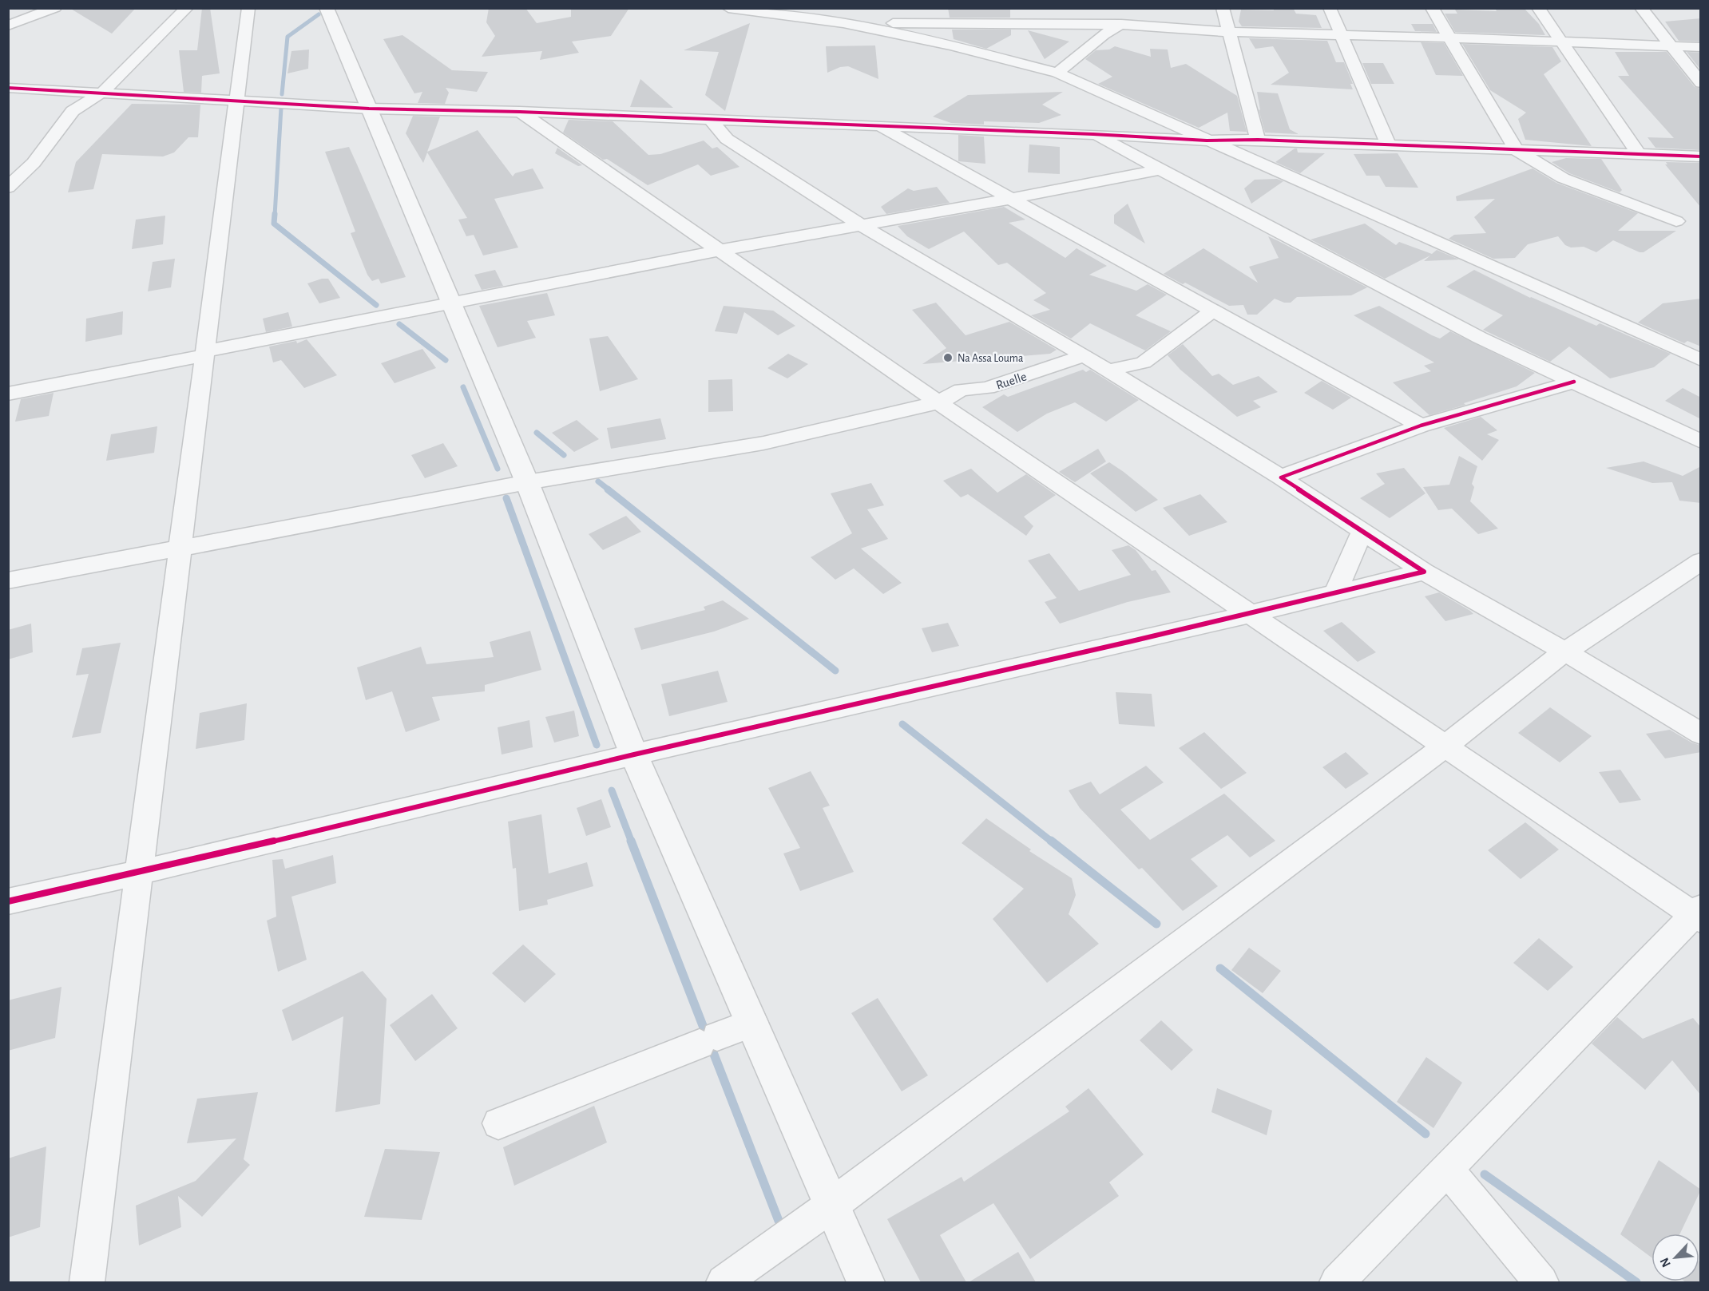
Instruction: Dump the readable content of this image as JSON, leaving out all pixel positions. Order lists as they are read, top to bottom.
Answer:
{
  "streets": {
    "street": ["Ruelle"]
  },
  "places": ["Na Assa Louma"],
  "north": "bottom left"
}
